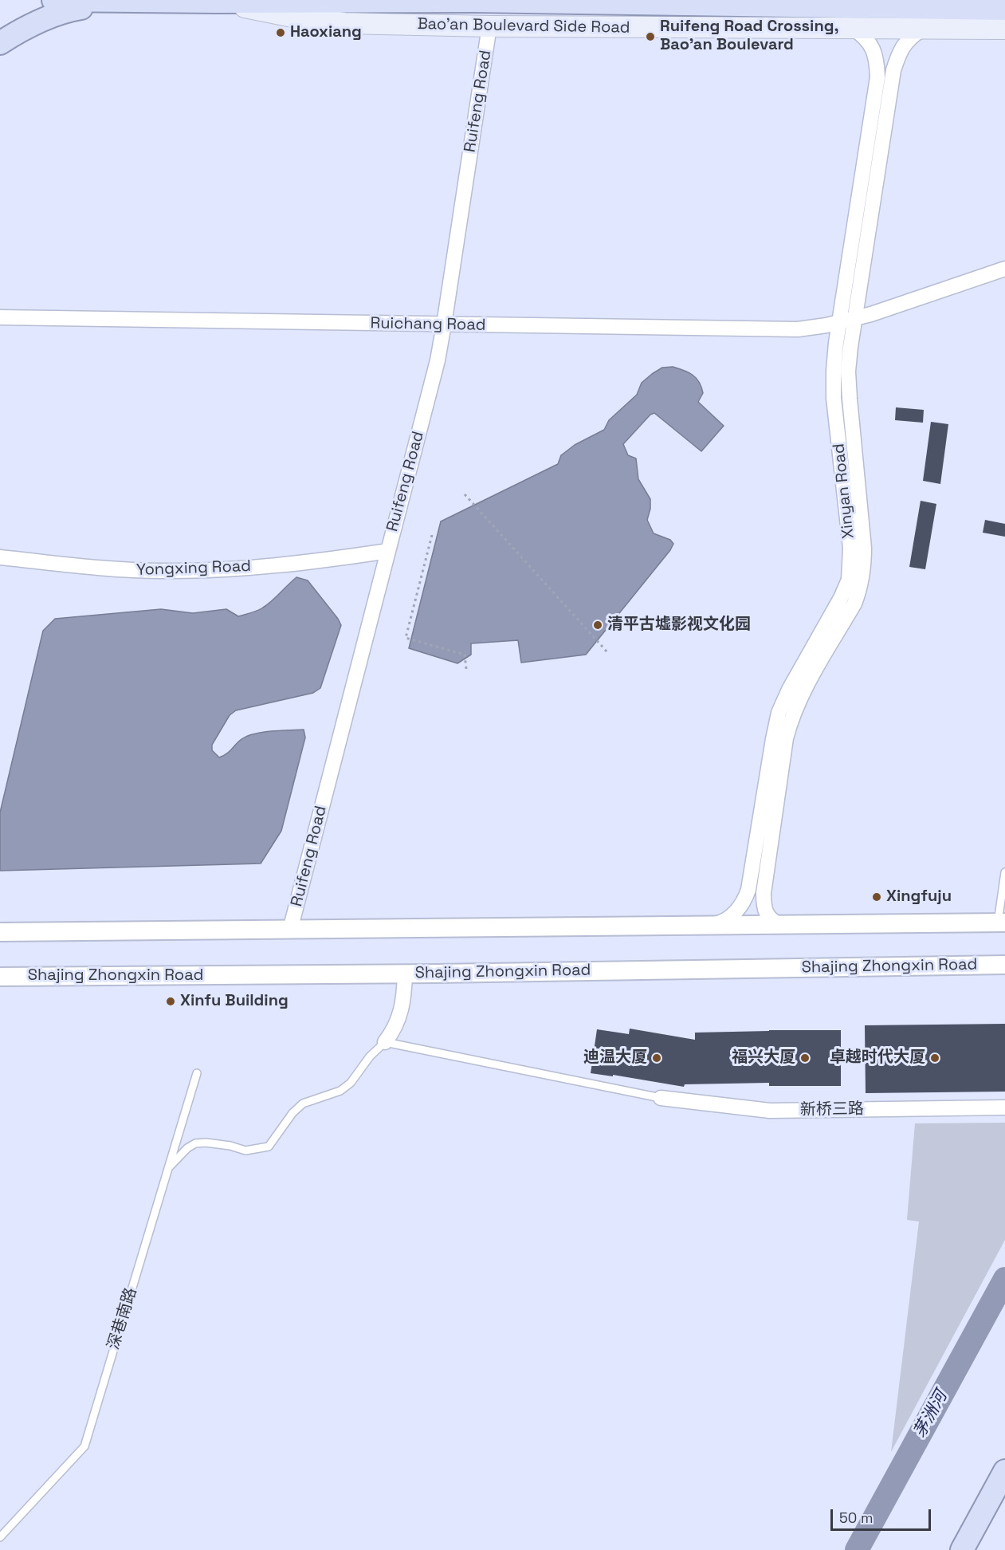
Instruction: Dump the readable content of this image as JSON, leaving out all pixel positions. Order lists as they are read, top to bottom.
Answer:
{
  "streets": {
    "main road": ["Bao'an Boulevard Side Road"],
    "street": [
      "Ruifeng Road",
      "Ruichang Road",
      "Xinyan Road",
      "Yongxing Road",
      "Shajing Zhongxin Road",
      "新桥三路"
    ],
    "lane": ["深巷南路"]
  },
  "crossings": [
    ["Bao'an Boulevard Side Road", "Ruifeng Road"],
    ["Bao'an Boulevard Side Road", "Xinyan Road"],
    ["Ruifeng Road", "Ruichang Road"],
    ["Ruifeng Road", "Yongxing Road"],
    ["Ruichang Road", "Xinyan Road"]
  ],
  "water": ["茅洲河"],
  "places": [
    "Haoxiang",
    "Ruifeng Road Crossing, Bao'an Boulevard",
    "清平古墟影视文化园",
    "Xingfuju",
    "Xinfu Building",
    "迪温大厦",
    "福兴大厦",
    "卓越时代大厦"
  ],
  "scale_bar": "50 m"
}
